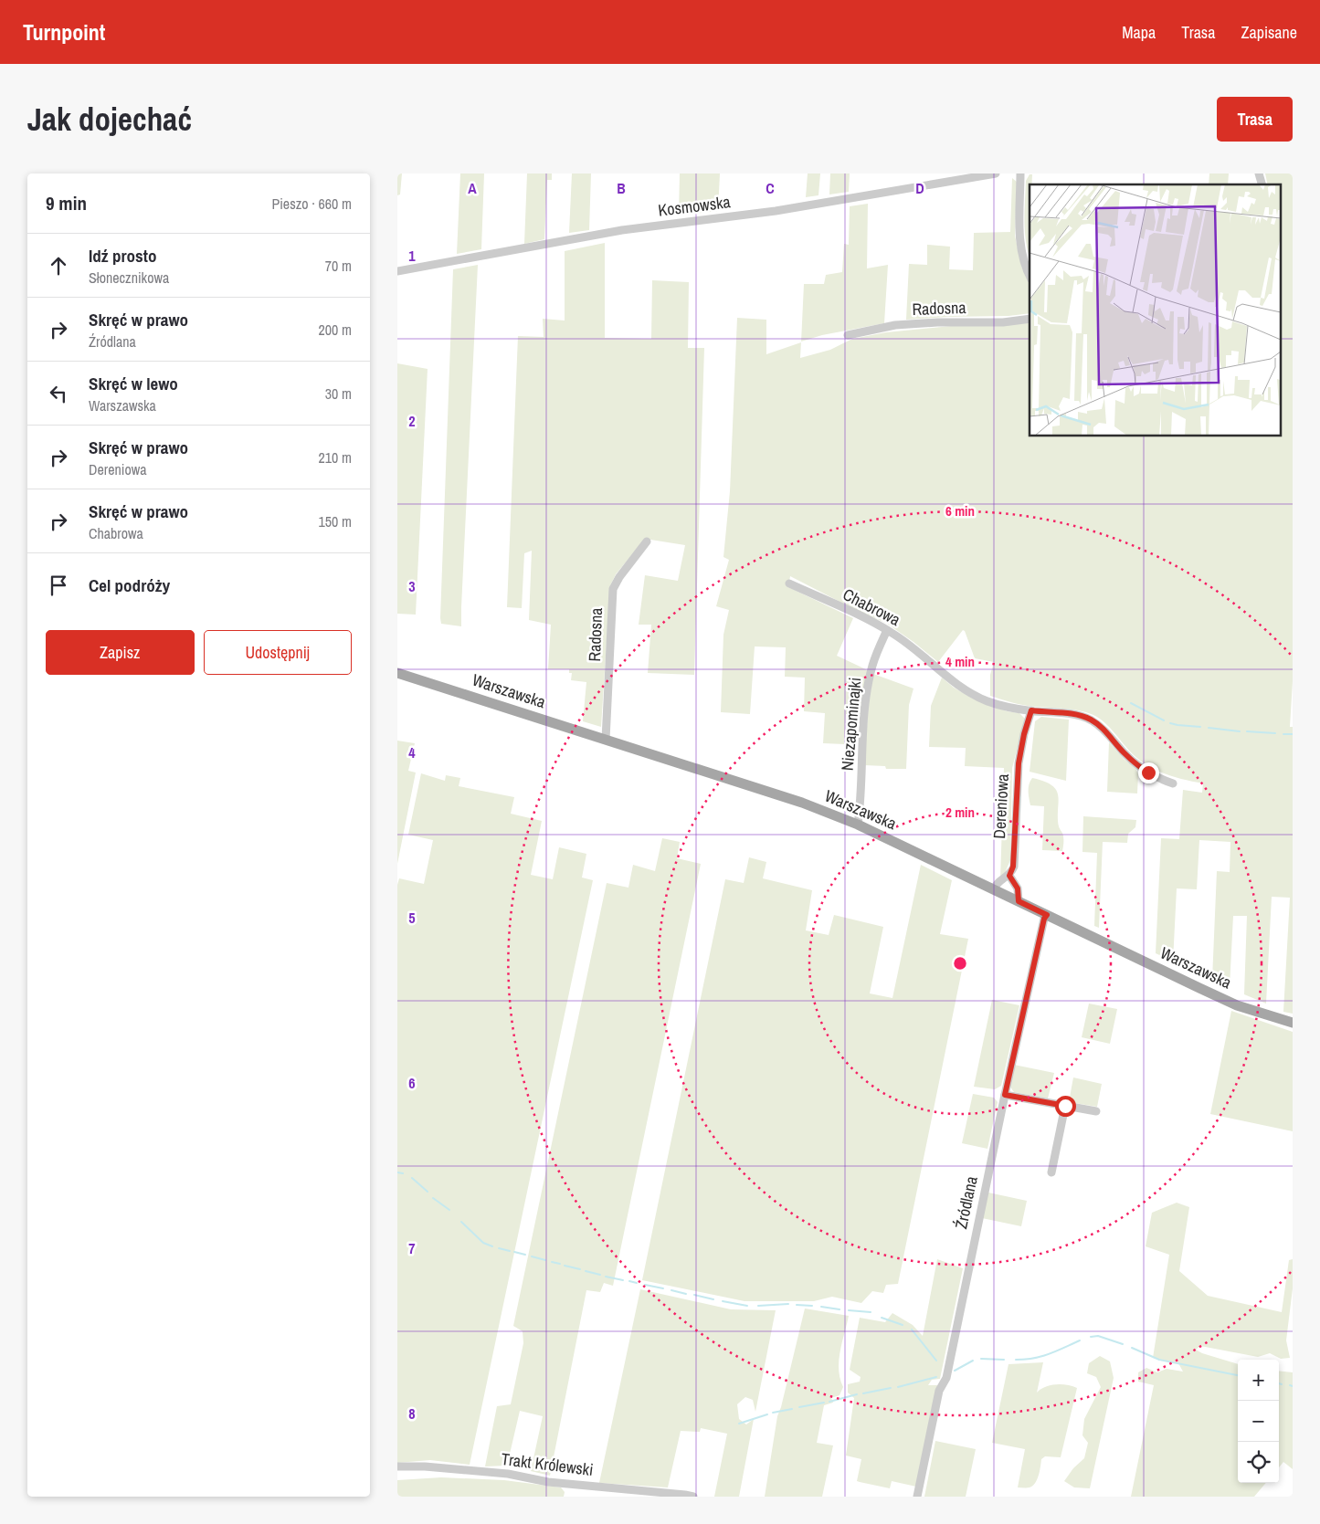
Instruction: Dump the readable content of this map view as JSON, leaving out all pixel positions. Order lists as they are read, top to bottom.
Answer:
{
  "streets": {
    "main road": ["Warszawska"],
    "street": [
      "Kosmowska",
      "Radosna",
      "Chabrowa",
      "Niezapominajki",
      "Dereniowa",
      "Źródlana",
      "Trakt Królewski"
    ]
  },
  "crossings": [
    ["Radosna", "Warszawska"],
    ["Chabrowa", "Niezapominajki"],
    ["Chabrowa", "Dereniowa"],
    ["Warszawska", "Niezapominajki"],
    ["Warszawska", "Źródlana"]
  ],
  "page": {
    "header": "Turnpoint",
    "nav": ["Mapa", "Trasa", "Zapisane"],
    "buttons": [
      "Trasa",
      ["Zapisz", "Udostępnij"]
    ],
    "title": "Jak dojechać",
    "heading": ["9 min", "Pieszo · 660 m"],
    "list": [
      ["Idź prosto", "Słonecznikowa", "70 m"],
      ["Skręć w prawo", "Źródlana", "200 m"],
      ["Skręć w lewo", "Warszawska", "30 m"],
      ["Skręć w prawo", "Dereniowa", "210 m"],
      ["Skręć w prawo", "Chabrowa", "150 m"],
      "Cel podróży"
    ],
    "map_buttons": ["+", "−"]
  },
  "grid": {
    "columns": [
      "A",
      "B",
      "C",
      "D"
    ],
    "rows": [
      "1",
      "2",
      "3",
      "4",
      "5",
      "6",
      "7",
      "8"
    ]
  },
  "rings": ["6 min", "4 min", "2 min"]
}
